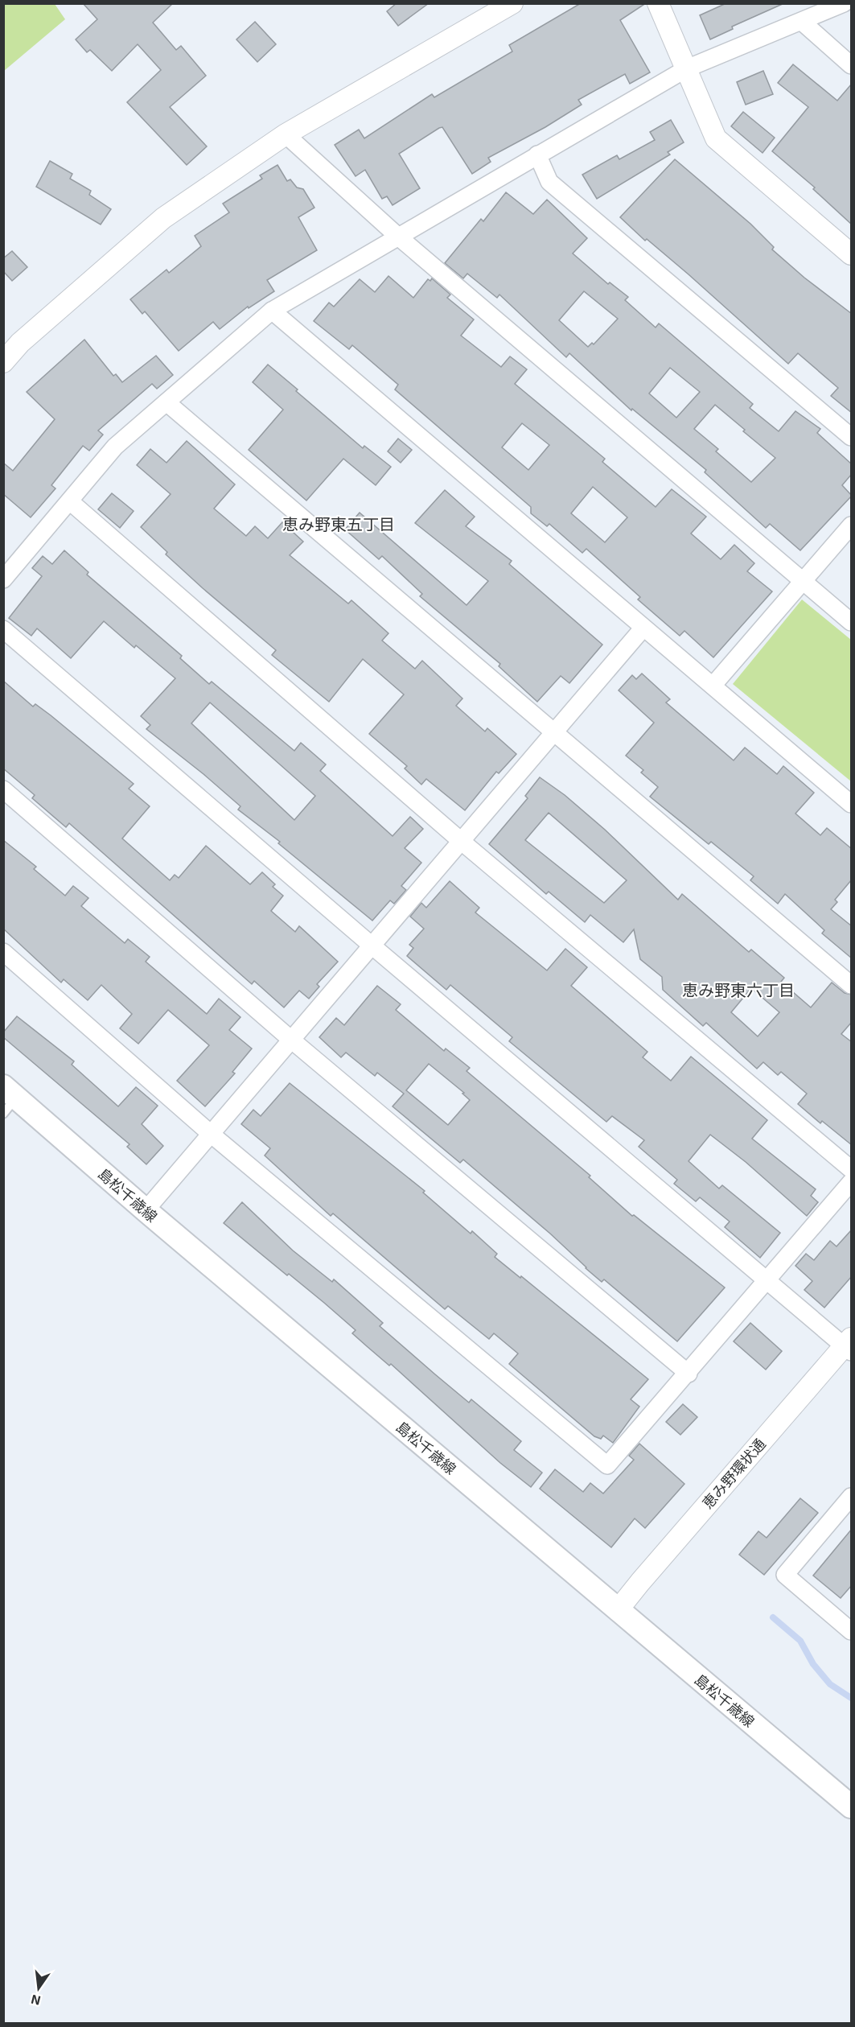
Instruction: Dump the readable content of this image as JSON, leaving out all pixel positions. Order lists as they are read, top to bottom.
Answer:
{
  "streets": {
    "main road": ["島松千歳線"],
    "street": ["恵み野環状通"]
  },
  "crossings": [
    ["島松千歳線", "恵み野環状通"]
  ],
  "districts": ["恵み野東五丁目", "恵み野東六丁目"],
  "north": "bottom"
}
